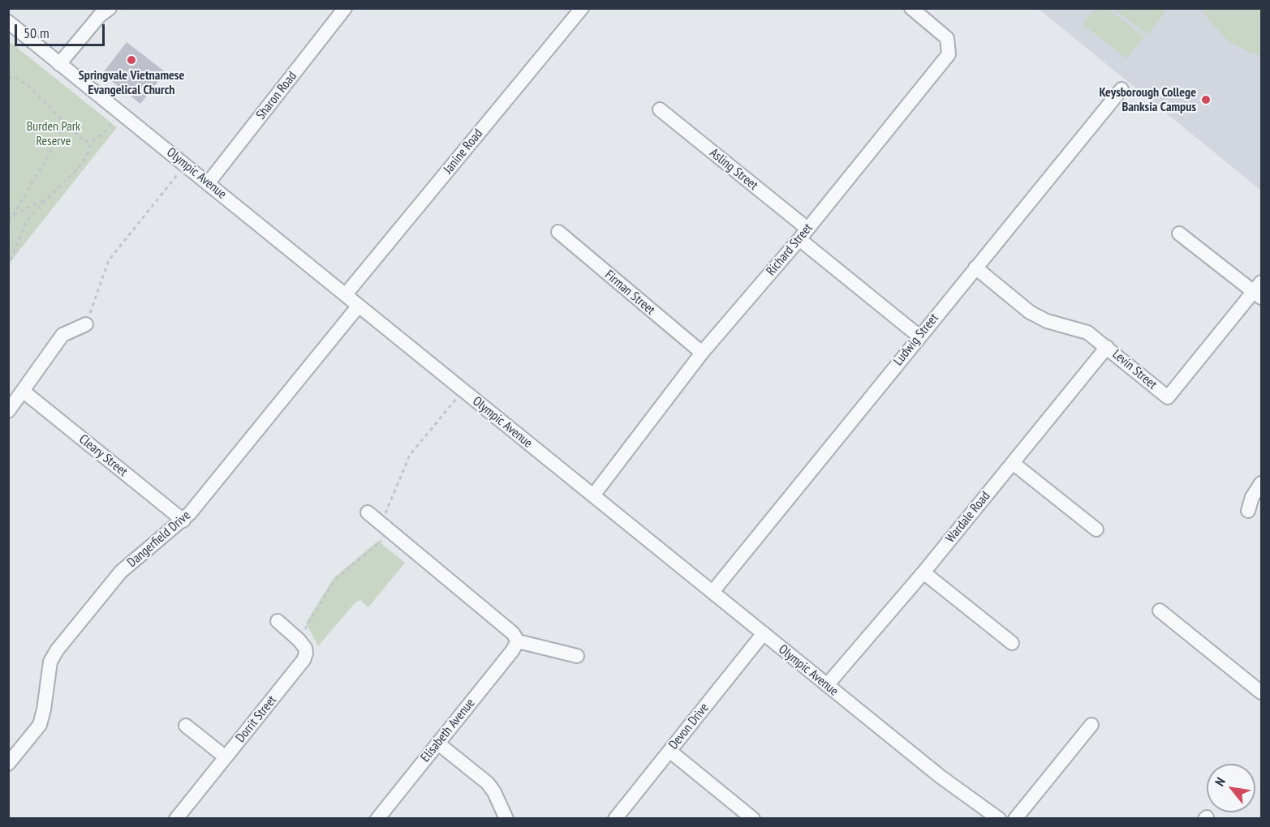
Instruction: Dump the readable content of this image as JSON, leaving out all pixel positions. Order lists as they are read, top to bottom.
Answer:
{
  "streets": {
    "street": [
      "Sharon Road",
      "Janine Road",
      "Asling Street",
      "Olympic Avenue",
      "Richard Street",
      "Firman Street",
      "Ludwig Street",
      "Levin Street",
      "Cleary Street",
      "Wardale Road",
      "Dangerfield Drive",
      "Dorrit Street",
      "Devon Drive",
      "Elisabeth Avenue"
    ]
  },
  "crossings": [
    ["Sharon Road", "Olympic Avenue"],
    ["Janine Road", "Olympic Avenue"],
    ["Asling Street", "Richard Street"],
    ["Asling Street", "Ludwig Street"],
    ["Olympic Avenue", "Richard Street"],
    ["Olympic Avenue", "Ludwig Street"],
    ["Olympic Avenue", "Wardale Road"],
    ["Olympic Avenue", "Dangerfield Drive"],
    ["Olympic Avenue", "Devon Drive"],
    ["Richard Street", "Firman Street"],
    ["Ludwig Street", "Levin Street"],
    ["Levin Street", "Wardale Road"],
    ["Cleary Street", "Dangerfield Drive"]
  ],
  "parks": ["Burden Park Reserve"],
  "places": ["Springvale Vietnamese Evangelical Church", "Keysborough College Banksia Campus"],
  "scale_bar": "50 m",
  "north": "top left"
}
